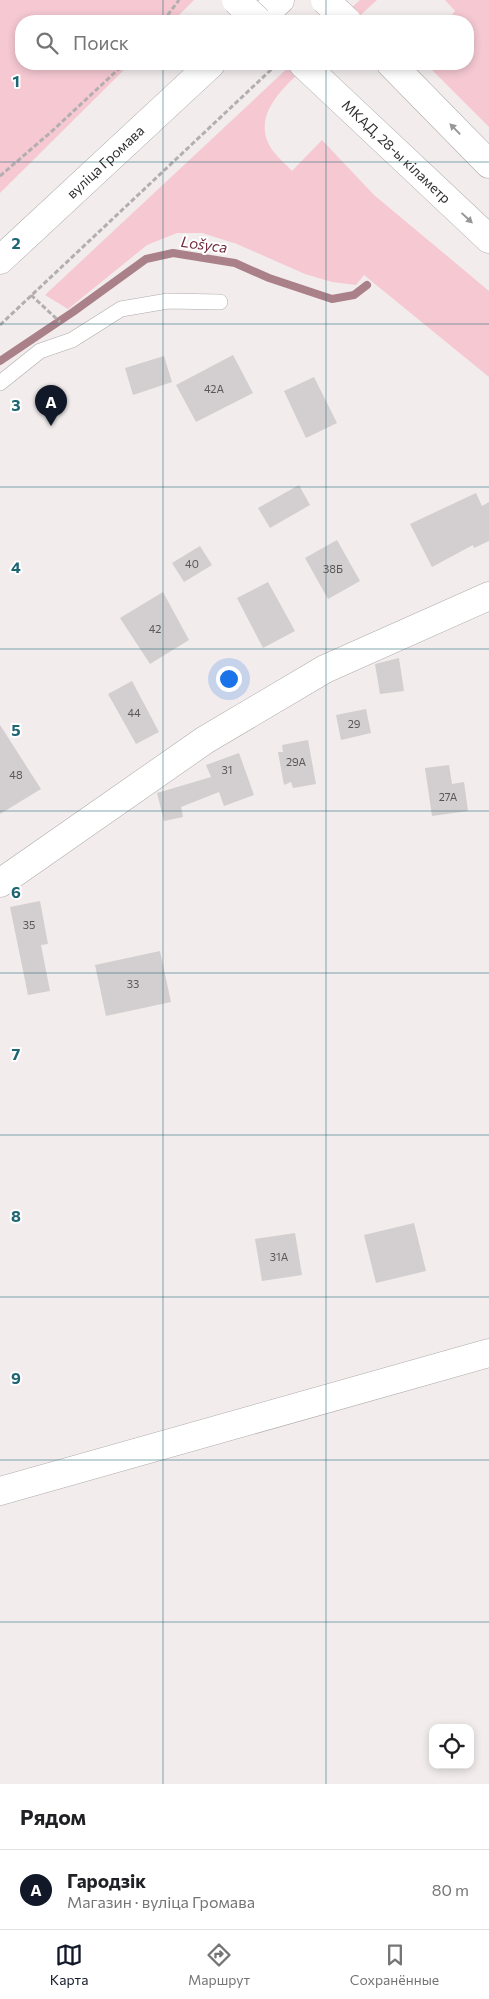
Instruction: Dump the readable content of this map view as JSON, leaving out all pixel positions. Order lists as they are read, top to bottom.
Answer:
{
  "streets": {
    "main road": ["МКАД, 28-ы кіламетр", "вуліца Громава"]
  },
  "water": ["Lošyca"],
  "house_numbers": [
    "42А",
    "40",
    "38Б",
    "42",
    "44",
    "29",
    "29А",
    "31",
    "48",
    "27А",
    "35",
    "33",
    "31А"
  ],
  "page": {
    "search": "Поиск",
    "pins": "A",
    "heading": "Рядом",
    "list": [
      {
        "mark": "A",
        "name": "Гародзік",
        "note": "Магазин · вуліца Громава",
        "value": "80 m"
      }
    ],
    "nav": ["Карта", "Маршрут", "Сохранённые"]
  },
  "grid": {
    "rows": [
      "1",
      "2",
      "3",
      "4",
      "5",
      "6",
      "7",
      "8",
      "9"
    ]
  }
}
